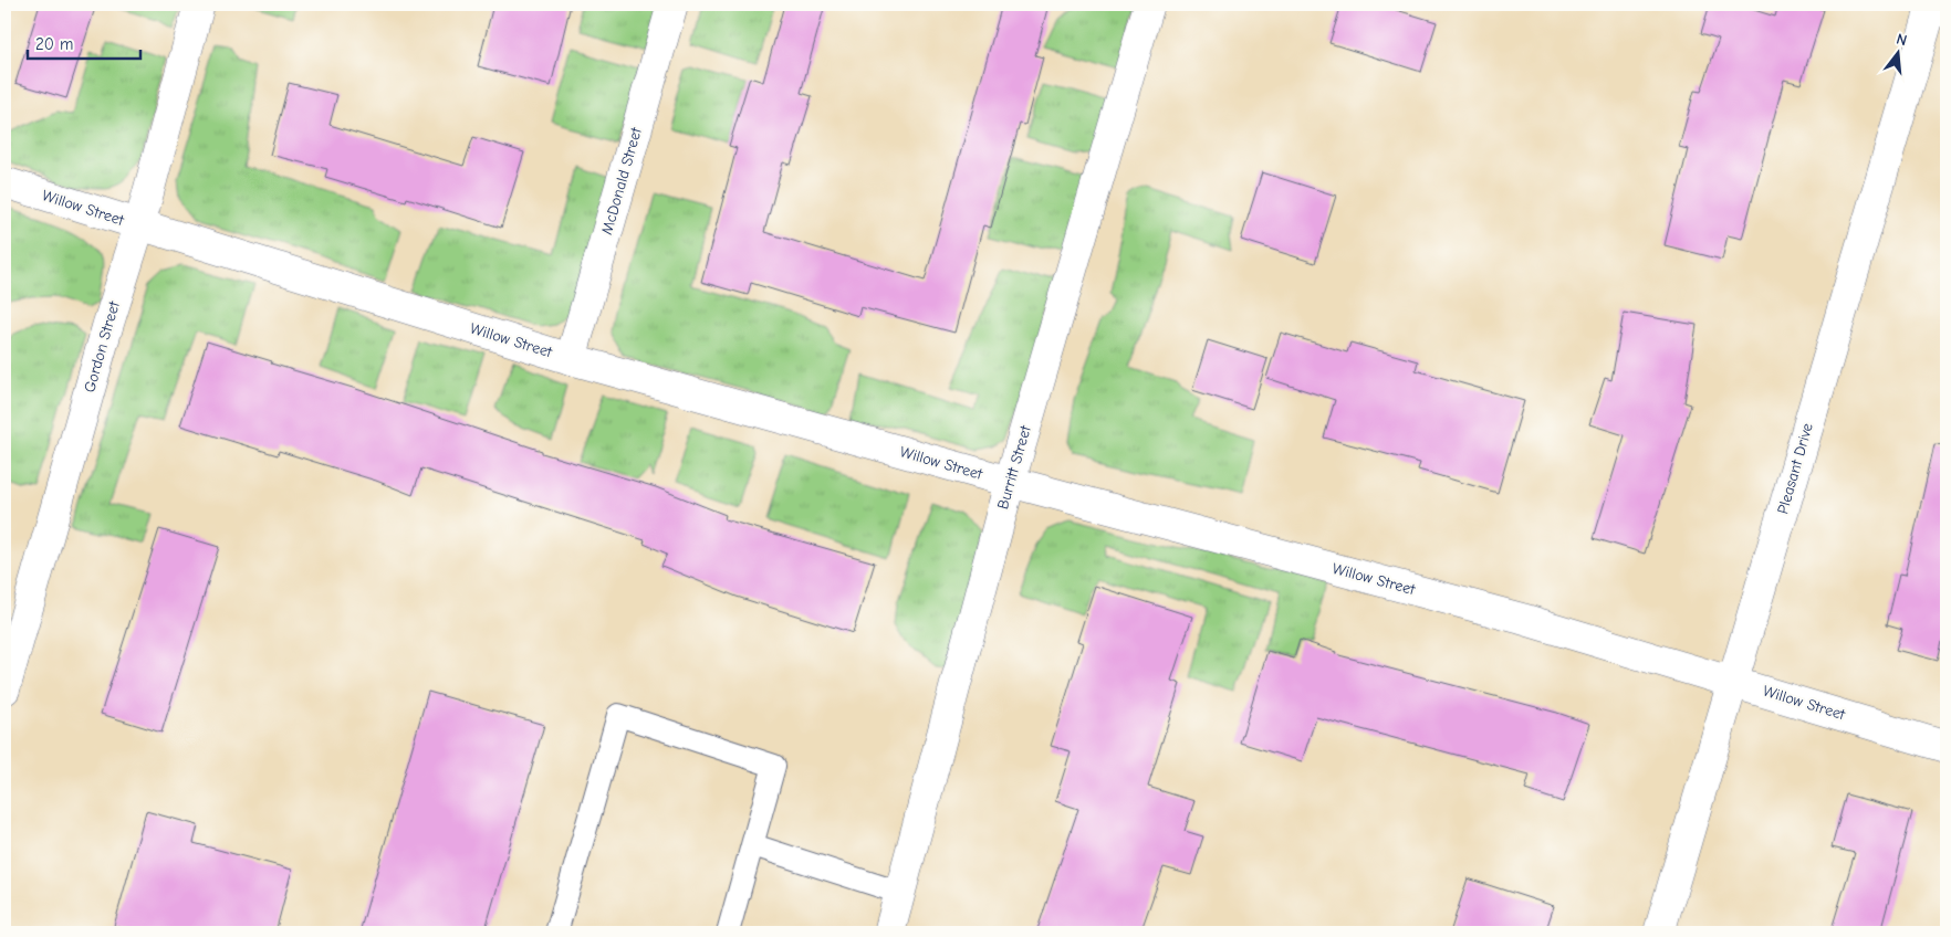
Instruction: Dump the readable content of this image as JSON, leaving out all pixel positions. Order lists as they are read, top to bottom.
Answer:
{
  "streets": {
    "street": [
      "McDonald Street",
      "Willow Street",
      "Gordon Street",
      "Burritt Street",
      "Pleasant Drive"
    ]
  },
  "crossings": [
    ["McDonald Street", "Willow Street"],
    ["Willow Street", "Gordon Street"],
    ["Willow Street", "Burritt Street"],
    ["Willow Street", "Pleasant Drive"]
  ],
  "scale_bar": "20 m",
  "north": "top"
}
